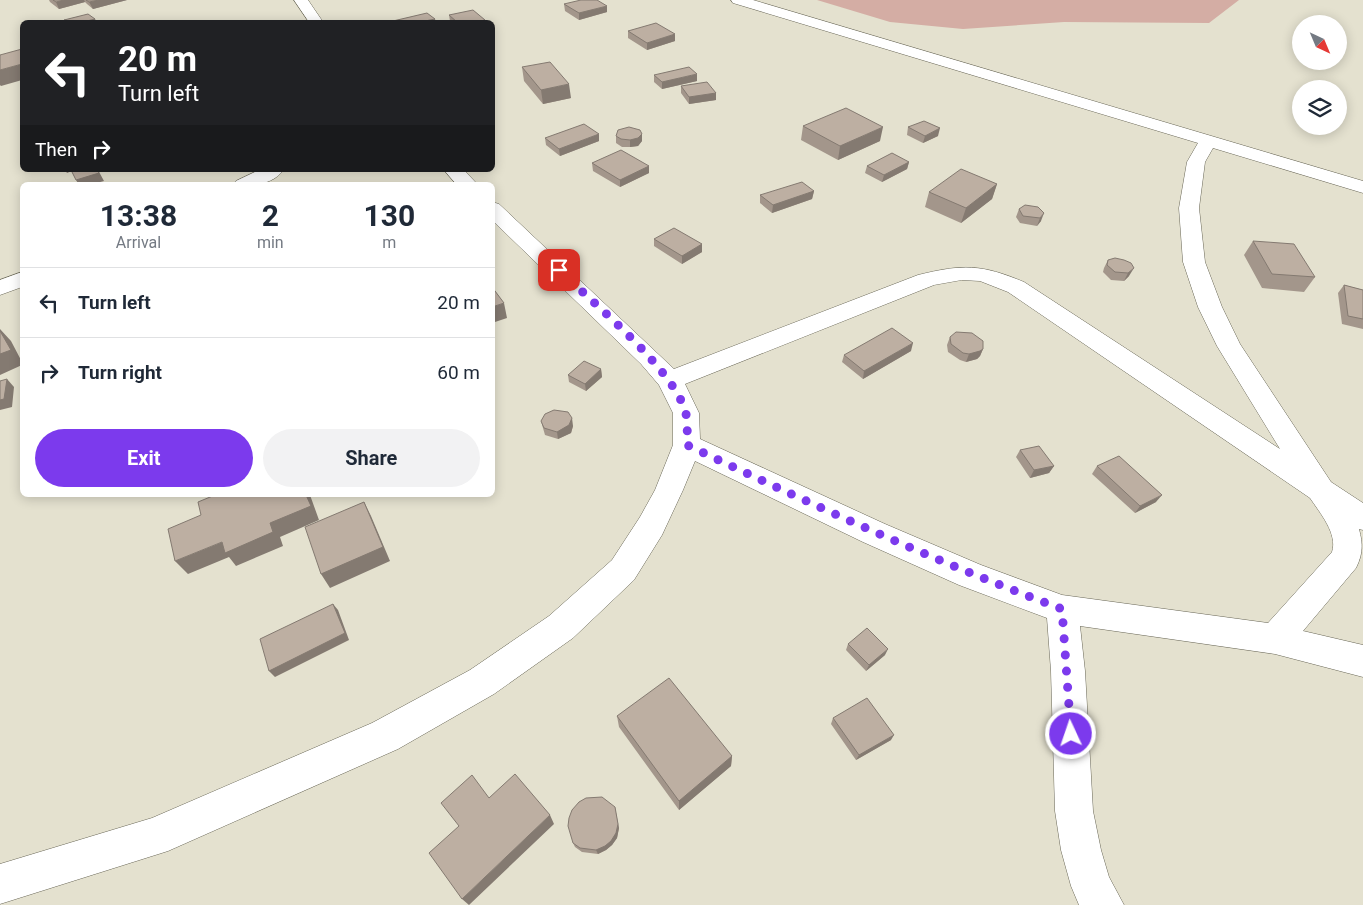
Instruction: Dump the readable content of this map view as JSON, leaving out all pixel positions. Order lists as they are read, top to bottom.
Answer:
{
  "north": "bottom right",
  "page": {
    "turn": ["20 m", "Turn left"],
    "then": "Then",
    "eta": [
      "13:38",
      "Arrival",
      "2",
      "min",
      "130",
      "m"
    ],
    "list": [
      {
        "name": "Turn left",
        "value": "20 m"
      },
      {
        "name": "Turn right",
        "value": "60 m"
      }
    ],
    "buttons": ["Exit", "Share"]
  }
}
